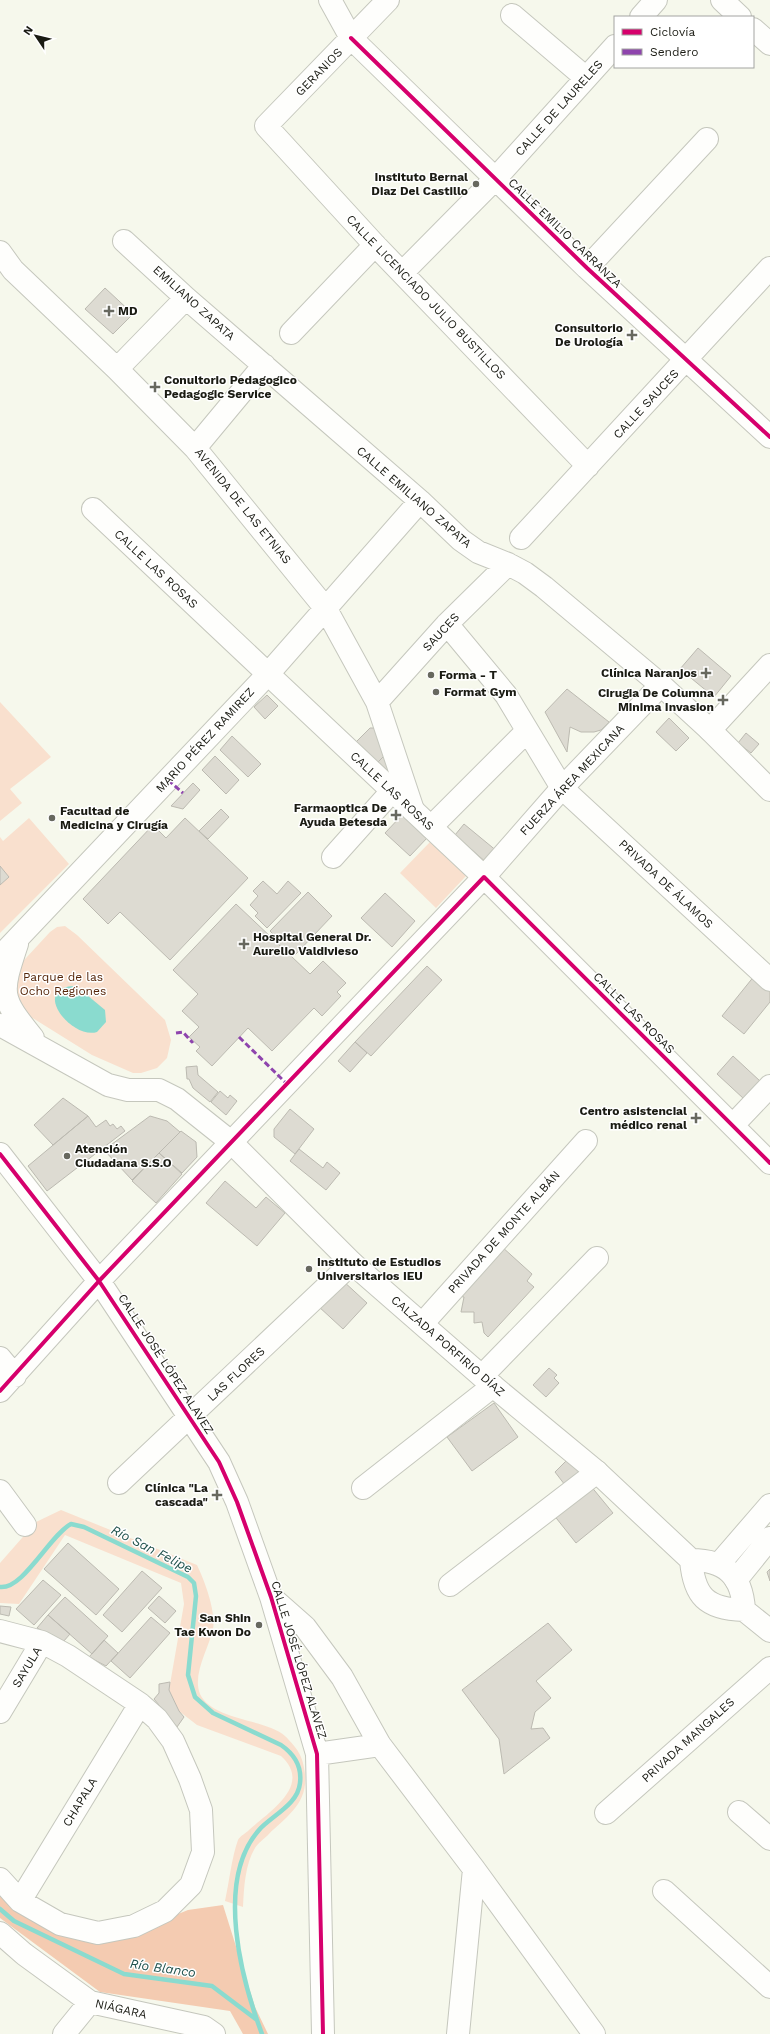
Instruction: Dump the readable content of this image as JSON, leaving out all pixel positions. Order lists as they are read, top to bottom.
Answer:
{
  "streets": {
    "street": [
      "GERANIOS",
      "CALLE DE LAURELES",
      "CALLE EMILIO CARRANZA",
      "CALLE LICENCIADO JULIO BUSTILLOS",
      "EMILIANO ZAPATA",
      "CALLE SAUCES",
      "CALLE EMILIANO ZAPATA",
      "AVENIDA DE LAS ETNIAS",
      "CALLE LAS ROSAS",
      "SAUCES",
      "MARIO PÉREZ RAMIREZ",
      "FUERZA ÁREA MEXICANA",
      "PRIVADA DE ÁLAMOS",
      "PRIVADA DE MONTE ALBÁN",
      "CALZADA PORFIRIO DÍAZ",
      "CALLE JOSÉ LÓPEZ ALAVEZ",
      "LAS FLORES",
      "SAYULA",
      "PRIVADA MANGALES",
      "CHAPALA",
      "NIÁGARA"
    ]
  },
  "crossings": [
    ["GERANIOS", "CALLE EMILIO CARRANZA"],
    ["GERANIOS", "CALLE LICENCIADO JULIO BUSTILLOS"],
    ["CALLE DE LAURELES", "CALLE EMILIO CARRANZA"],
    ["CALLE DE LAURELES", "CALLE LICENCIADO JULIO BUSTILLOS"],
    ["CALLE EMILIO CARRANZA", "CALLE SAUCES"],
    ["CALLE LICENCIADO JULIO BUSTILLOS", "CALLE SAUCES"],
    ["EMILIANO ZAPATA", "CALLE EMILIANO ZAPATA"],
    ["CALLE EMILIANO ZAPATA", "SAUCES"],
    ["CALLE EMILIANO ZAPATA", "MARIO PÉREZ RAMIREZ"],
    ["CALLE EMILIANO ZAPATA", "FUERZA ÁREA MEXICANA"],
    ["AVENIDA DE LAS ETNIAS", "CALLE LAS ROSAS"],
    ["AVENIDA DE LAS ETNIAS", "SAUCES"],
    ["AVENIDA DE LAS ETNIAS", "MARIO PÉREZ RAMIREZ"],
    ["CALLE LAS ROSAS", "MARIO PÉREZ RAMIREZ"],
    ["CALLE LAS ROSAS", "FUERZA ÁREA MEXICANA"],
    ["SAUCES", "PRIVADA DE ÁLAMOS"],
    ["FUERZA ÁREA MEXICANA", "PRIVADA DE ÁLAMOS"],
    ["FUERZA ÁREA MEXICANA", "CALZADA PORFIRIO DÍAZ"],
    ["FUERZA ÁREA MEXICANA", "CALLE JOSÉ LÓPEZ ALAVEZ"],
    ["PRIVADA DE MONTE ALBÁN", "CALZADA PORFIRIO DÍAZ"],
    ["CALZADA PORFIRIO DÍAZ", "LAS FLORES"],
    ["CALLE JOSÉ LÓPEZ ALAVEZ", "LAS FLORES"]
  ],
  "water": ["Río San Felipe", "Río Blanco"],
  "parks": ["Parque de las Ocho Regiones"],
  "places": {
    "other": [
      "Instituto Bernal Diaz Del Castillo",
      "Forma - T",
      "Format Gym",
      "Facultad de Medicina y Cirugía",
      "Atención Ciudadana S.S.O",
      "Instituto de Estudios Universitarios IEU",
      "San Shin Tae Kwon Do"
    ],
    "health": [
      "MD",
      "Consultorio De Urología",
      "Conultorio Pedagogico Pedagogic Service",
      "Clínica Naranjos",
      "Cirugia De Columna Minima Invasion",
      "Farmaoptica De Ayuda Betesda",
      "Hospital General Dr. Aurelio Valdivieso",
      "Centro asistencial médico renal",
      "Clínica \"La cascada\""
    ]
  },
  "legend": ["Ciclovía", "Sendero"],
  "north": "top left"
}
